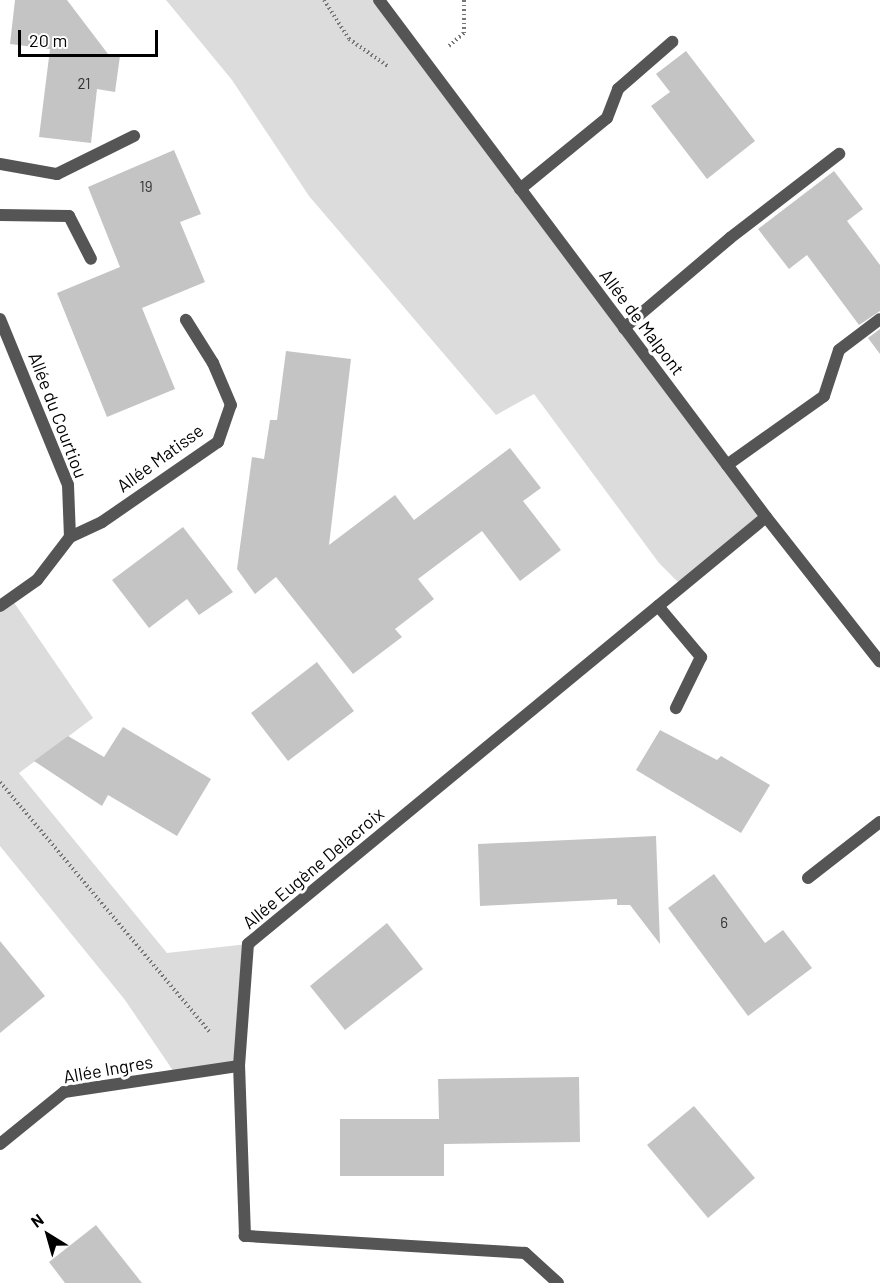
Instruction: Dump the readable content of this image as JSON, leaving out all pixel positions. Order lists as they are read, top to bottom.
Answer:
{
  "streets": {
    "street": [
      "Allée de Malpont",
      "Allée du Courtiou",
      "Allée Matisse",
      "Allée Eugène Delacroix",
      "Allée Ingres"
    ]
  },
  "crossings": [
    ["Allée de Malpont", "Allée Eugène Delacroix"],
    ["Allée du Courtiou", "Allée Matisse"],
    ["Allée Eugène Delacroix", "Allée Ingres"]
  ],
  "house_numbers": ["21", "19", "6"],
  "scale_bar": "20 m",
  "north": "top left"
}
